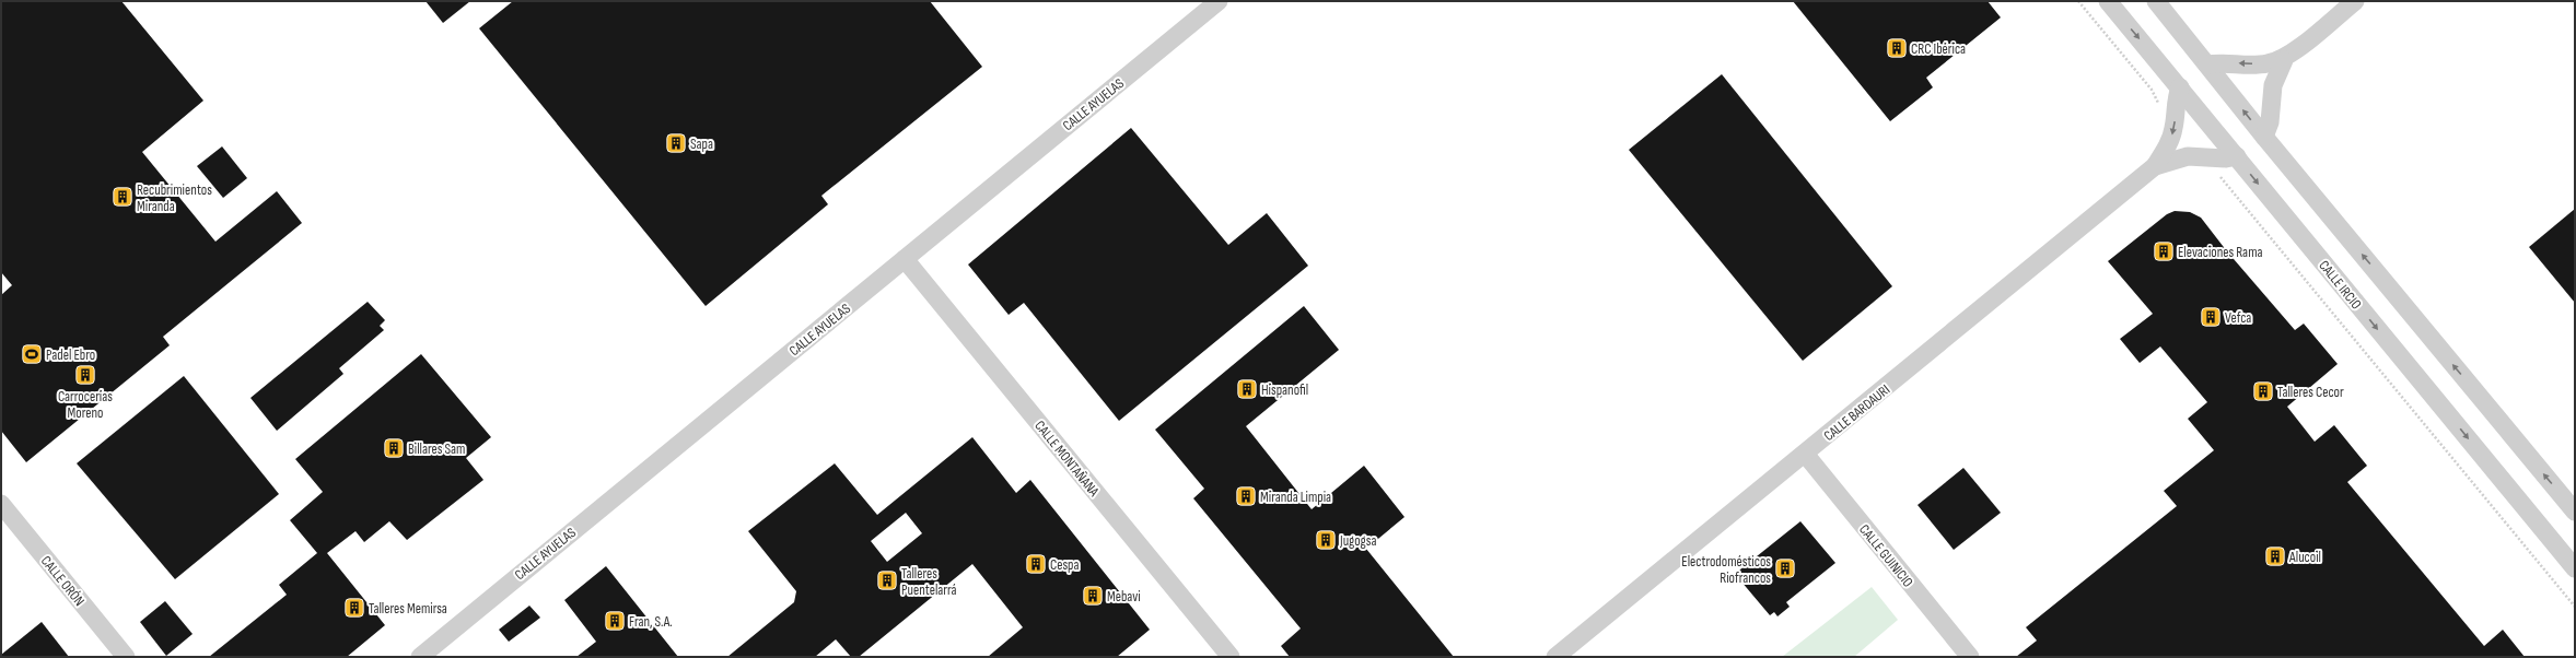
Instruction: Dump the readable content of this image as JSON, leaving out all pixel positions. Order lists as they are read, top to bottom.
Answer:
{
  "streets": {
    "street": [
      "CALLE AYUELAS",
      "CALLE IRCIO",
      "CALLE BARDAURI",
      "CALLE MONTAÑANA",
      "CALLE GUINICIO",
      "CALLE ORÓN"
    ]
  },
  "crossings": [
    ["CALLE AYUELAS", "CALLE MONTAÑANA"],
    ["CALLE IRCIO", "CALLE BARDAURI"],
    ["CALLE BARDAURI", "CALLE GUINICIO"]
  ],
  "places": {
    "building": [
      "CRC Ibérica",
      "Sapa",
      "Recubrimientos Miranda",
      "Elevaciones Rama",
      "Vefca",
      "Carrocerías Moreno",
      "Hispanofil",
      "Talleres Cecor",
      "Billares Sam",
      "Miranda Limpia",
      "Jugogsa",
      "Alucoil",
      "Cespa",
      "Electrodomésticos Riofrancos",
      "Talleres Puentelarrá",
      "Mebavi",
      "Talleres Memirsa",
      "Fran, S.A."
    ],
    "sports": ["Padel Ebro"]
  }
}
